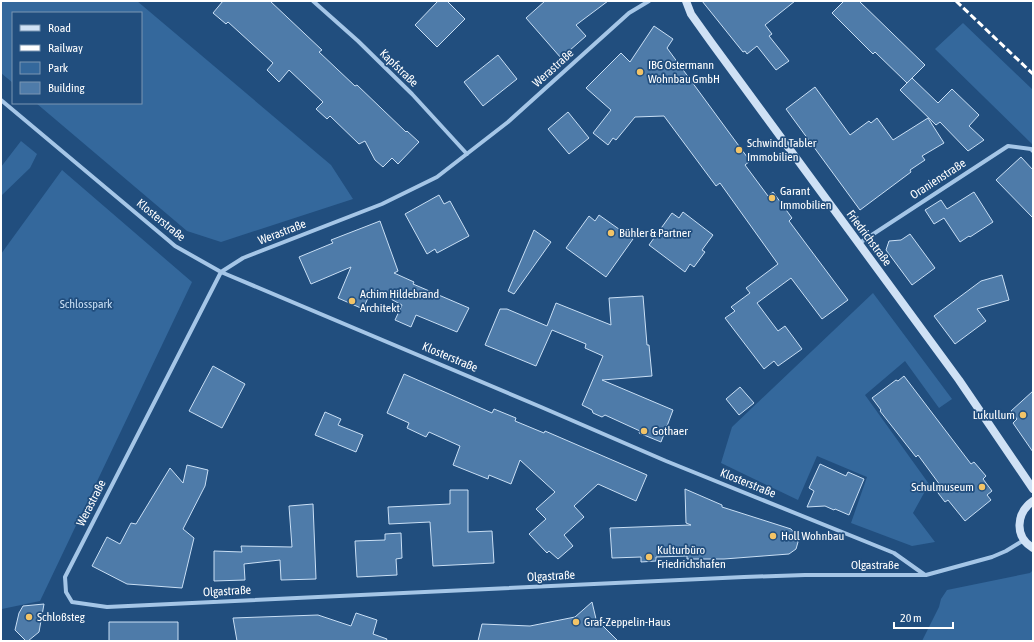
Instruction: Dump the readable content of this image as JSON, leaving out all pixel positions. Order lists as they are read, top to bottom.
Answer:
{
  "streets": {
    "main road": ["Friedrichstraße"],
    "street": [
      "Kapfstraße",
      "Werastraße",
      "Oranienstraße",
      "Klosterstraße",
      "Olgastraße"
    ]
  },
  "crossings": [
    ["Kapfstraße", "Werastraße"],
    ["Werastraße", "Klosterstraße"],
    ["Werastraße", "Olgastraße"],
    ["Oranienstraße", "Friedrichstraße"],
    ["Klosterstraße", "Olgastraße"]
  ],
  "parks": ["Schlosspark"],
  "places": [
    "IBG Ostermann Wohnbau GmbH",
    "Schwindl Tabler Immobilien",
    "Garant Immobilien",
    "Bühler & Partner",
    "Achim Hildebrand Architekt",
    "Lukullum",
    "Gothaer",
    "Schulmuseum",
    "Holl Wohnbau",
    "Kulturbüro Friedrichshafen",
    "Schloßsteg",
    "Graf-Zeppelin-Haus"
  ],
  "legend": [
    "Road",
    "Railway",
    "Park",
    "Building"
  ],
  "scale_bar": "20 m"
}
